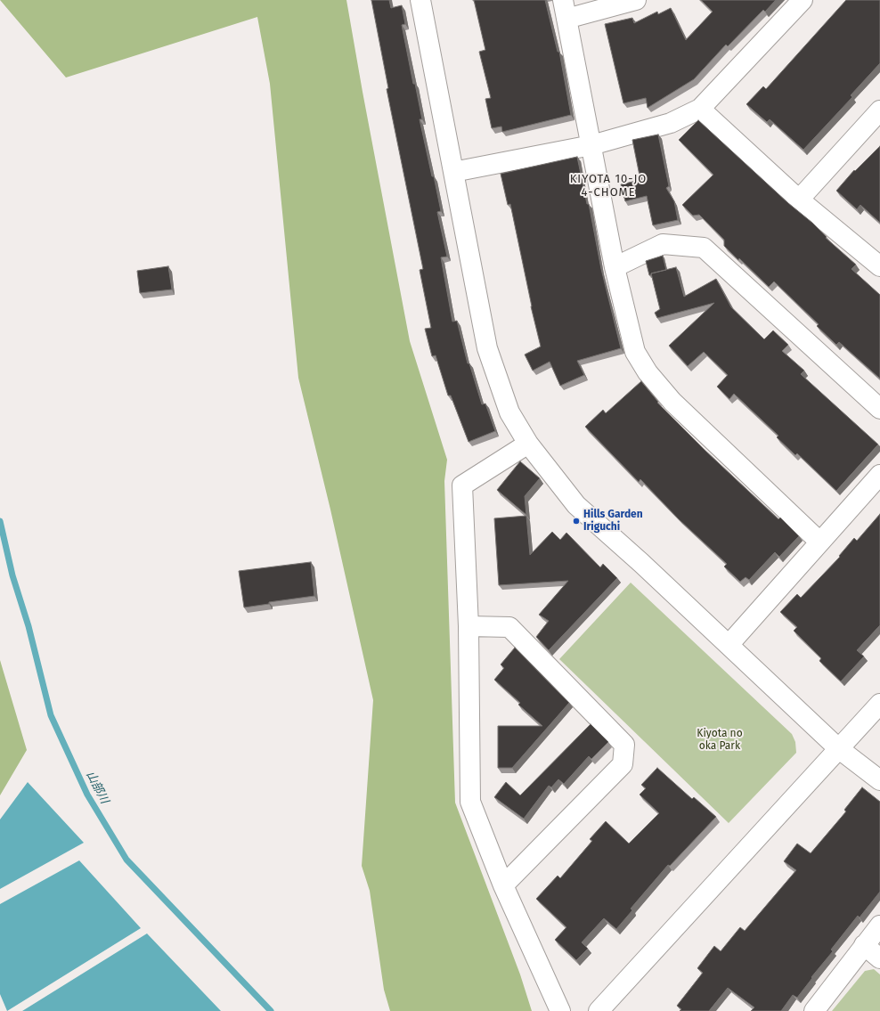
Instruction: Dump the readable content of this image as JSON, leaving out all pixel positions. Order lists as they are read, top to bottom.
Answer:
{
  "districts": ["KIYOTA 10-JO 4-CHOME"],
  "water": ["山部川"],
  "parks": ["Kiyota no oka Park"],
  "places": ["Hills Garden Iriguchi"]
}
